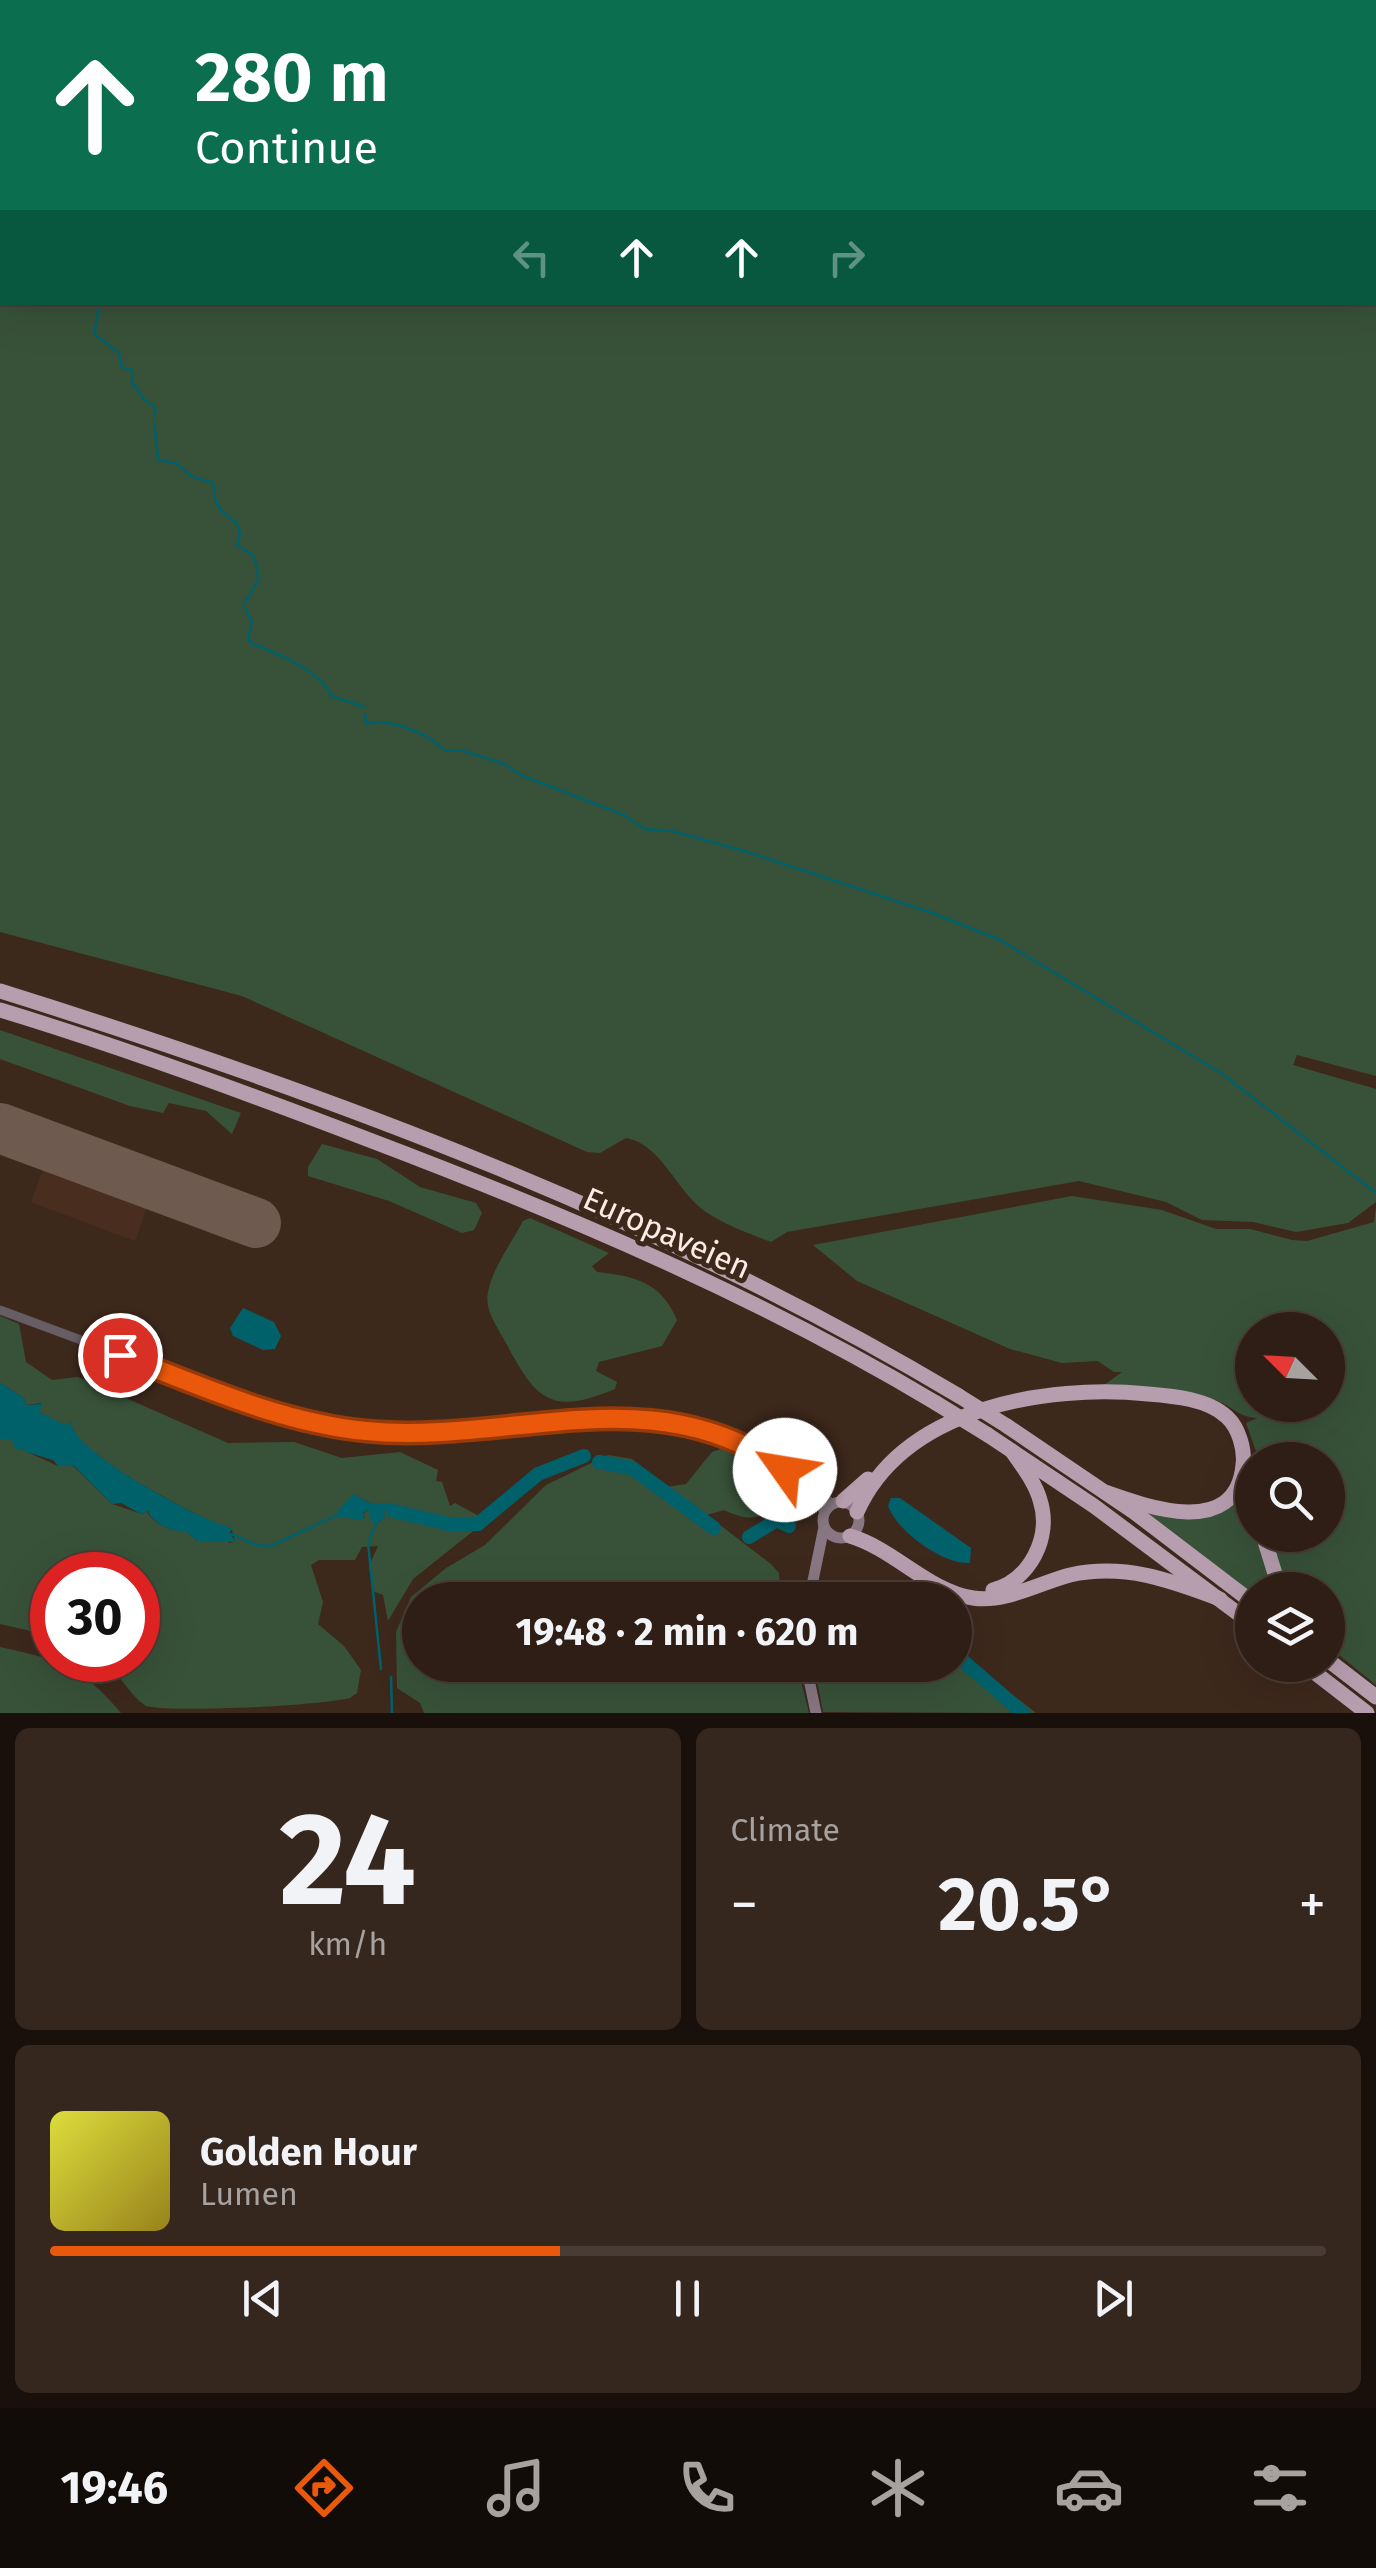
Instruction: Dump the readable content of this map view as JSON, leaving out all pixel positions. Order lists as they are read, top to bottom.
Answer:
{
  "streets": {
    "highway": ["Europaveien"]
  },
  "north": "top left",
  "page": {
    "turn": ["280 m", "Continue"],
    "limit": "30",
    "trip": "19:48 · 2 min · 620 m",
    "tile": [
      ["24", "km/h"],
      "Climate"
    ],
    "heat": ["−", "20.5°", "+"],
    "song": ["Golden Hour", "Lumen"],
    "tabs": "19:46"
  }
}
